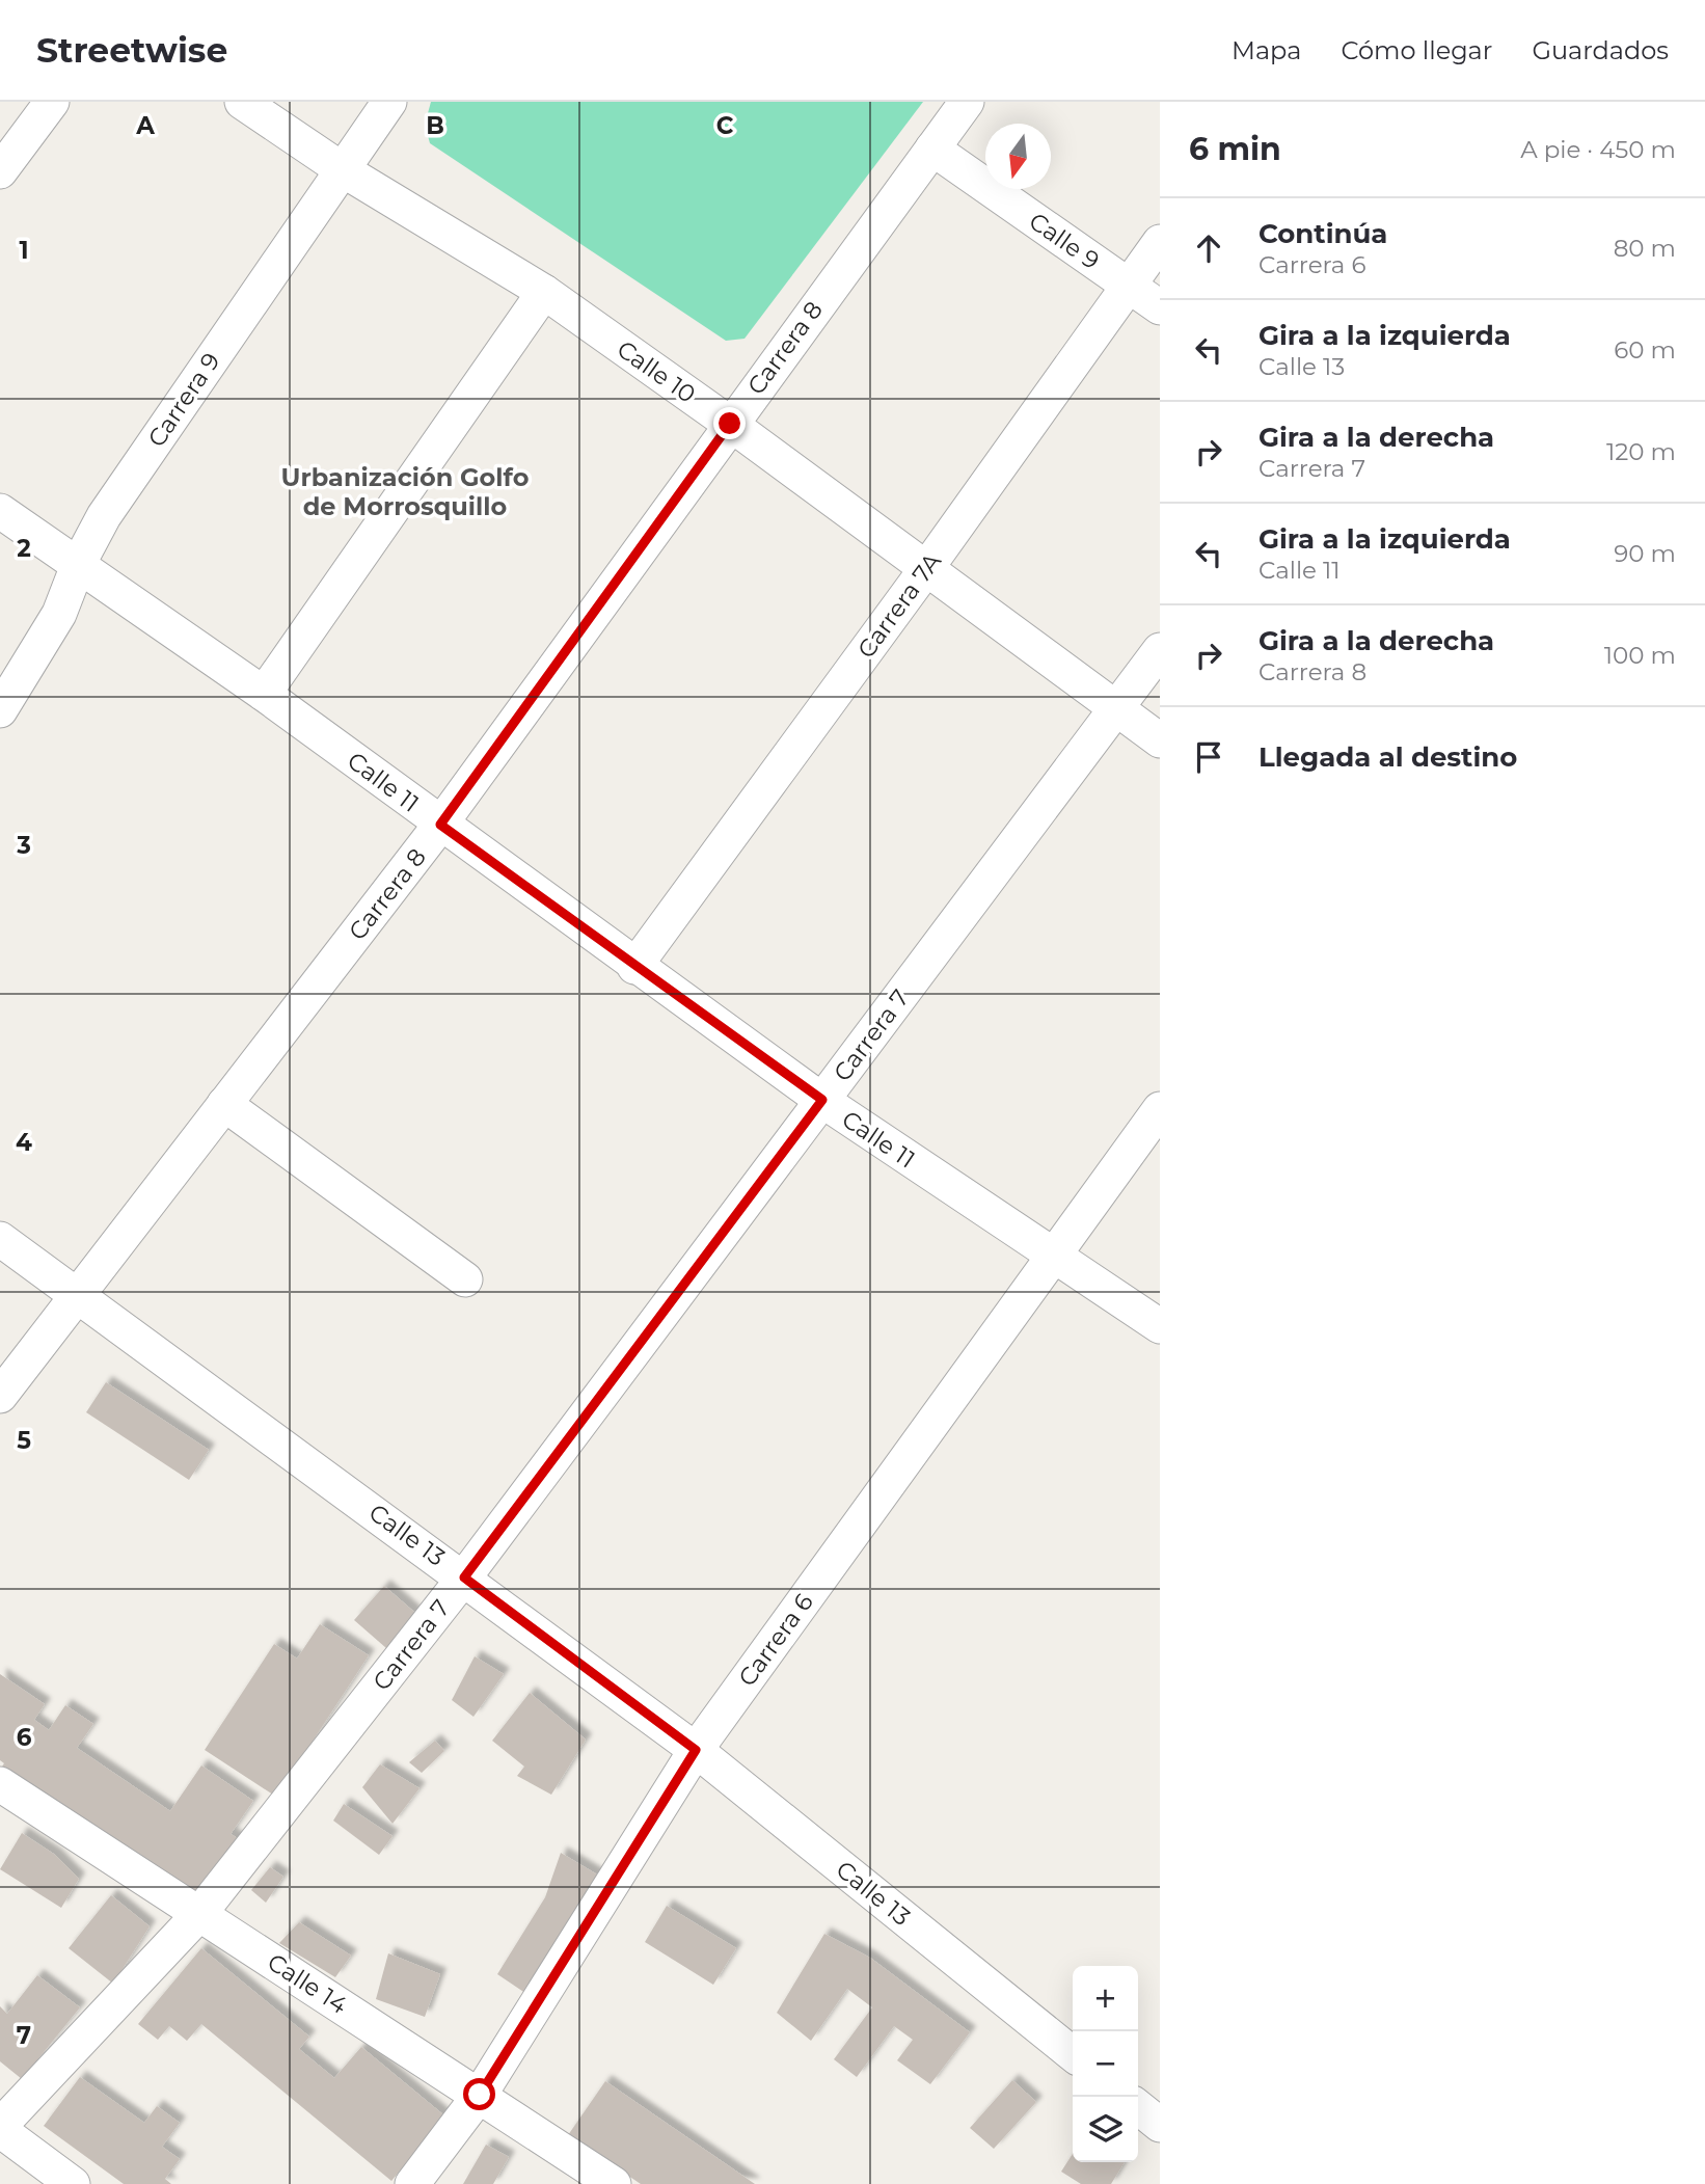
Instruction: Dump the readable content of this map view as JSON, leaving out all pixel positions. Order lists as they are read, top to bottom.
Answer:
{
  "streets": {
    "street": [
      "Calle 9",
      "Carrera 8",
      "Calle 10",
      "Carrera 9",
      "Carrera 7A",
      "Calle 11",
      "Carrera 7",
      "Calle 13",
      "Carrera 6",
      "Calle 14"
    ]
  },
  "crossings": [
    ["Calle 9", "Carrera 8"],
    ["Calle 9", "Carrera 7A"],
    ["Carrera 8", "Calle 10"],
    ["Carrera 8", "Calle 11"],
    ["Carrera 8", "Calle 13"],
    ["Calle 10", "Carrera 9"],
    ["Calle 10", "Carrera 7A"],
    ["Calle 10", "Carrera 7"],
    ["Carrera 9", "Calle 11"],
    ["Carrera 7A", "Calle 11"],
    ["Calle 11", "Carrera 7"],
    ["Calle 11", "Carrera 6"],
    ["Carrera 7", "Calle 13"],
    ["Carrera 7", "Calle 14"],
    ["Calle 13", "Carrera 6"],
    ["Carrera 6", "Calle 14"]
  ],
  "districts": ["Urbanización Golfo de Morrosquillo"],
  "north": "bottom",
  "page": {
    "header": "Streetwise",
    "nav": ["Mapa", "Cómo llegar", "Guardados"],
    "heading": ["6 min", "A pie · 450 m"],
    "list": [
      ["Continúa", "Carrera 6", "80 m"],
      ["Gira a la izquierda", "Calle 13", "60 m"],
      ["Gira a la derecha", "Carrera 7", "120 m"],
      ["Gira a la izquierda", "Calle 11", "90 m"],
      ["Gira a la derecha", "Carrera 8", "100 m"],
      "Llegada al destino"
    ],
    "map_buttons": ["+", "−"]
  },
  "grid": {
    "columns": ["A", "B", "C"],
    "rows": [
      "1",
      "2",
      "3",
      "4",
      "5",
      "6",
      "7"
    ]
  }
}
